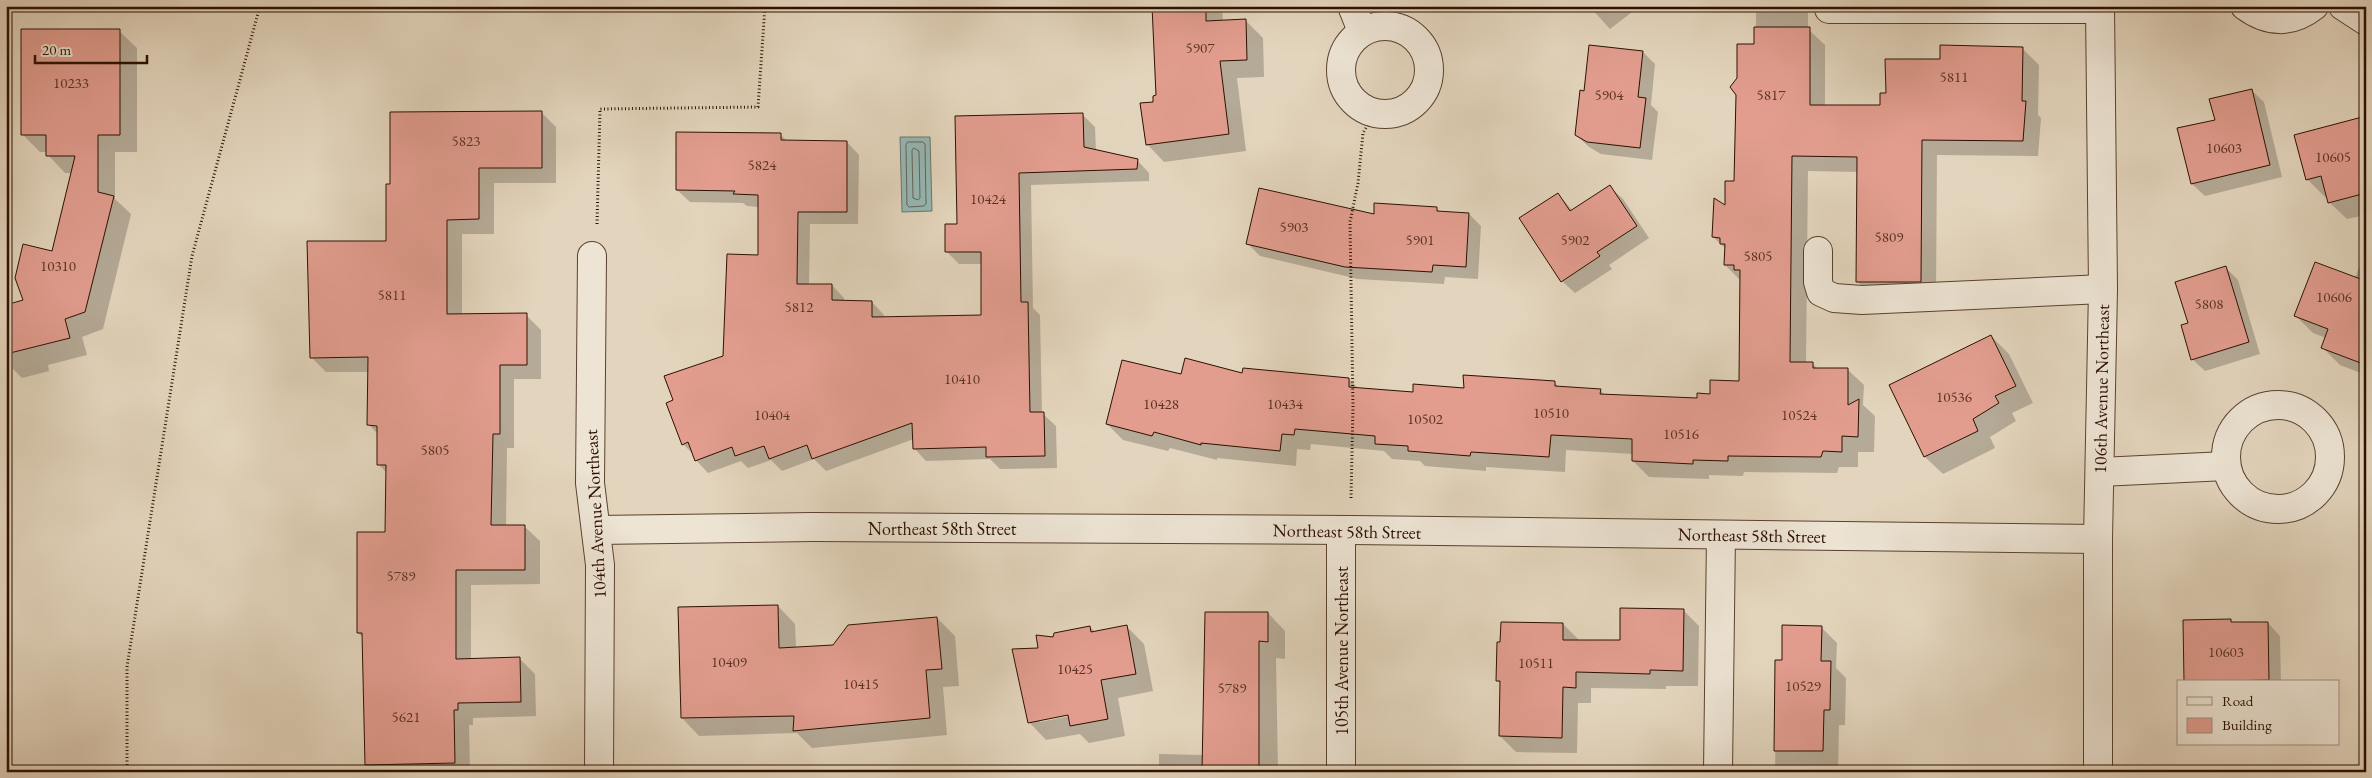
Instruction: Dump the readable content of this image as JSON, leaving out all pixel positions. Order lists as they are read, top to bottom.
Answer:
{
  "streets": {
    "street": [
      "106th Avenue Northeast",
      "104th Avenue Northeast",
      "Northeast 58th Street",
      "105th Avenue Northeast"
    ]
  },
  "crossings": [
    ["106th Avenue Northeast", "Northeast 58th Street"],
    ["104th Avenue Northeast", "Northeast 58th Street"],
    ["Northeast 58th Street", "105th Avenue Northeast"]
  ],
  "house_numbers": [
    "5907",
    "5811",
    "10233",
    "5904",
    "5817",
    "5823",
    "10603",
    "10605",
    "5824",
    "10424",
    "5903",
    "5809",
    "5901",
    "5902",
    "5805",
    "10310",
    "5811",
    "10606",
    "5808",
    "5812",
    "10410",
    "10536",
    "10428",
    "10434",
    "10510",
    "10404",
    "10524",
    "10502",
    "10516",
    "5805",
    "5789",
    "10603",
    "10409",
    "10511",
    "10425",
    "10415",
    "10529",
    "5789",
    "5621"
  ],
  "legend": ["Road", "Building"],
  "scale_bar": "20 m"
}
